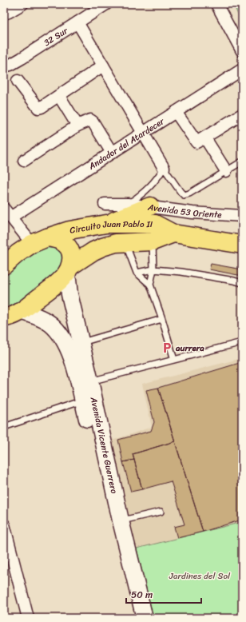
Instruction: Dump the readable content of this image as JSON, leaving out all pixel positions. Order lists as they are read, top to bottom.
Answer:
{
  "streets": {
    "main road": ["Circuito Juan Pablo II", "Avenida Vicente Guerrero"],
    "street": ["32 Sur", "Andador del Atardecer", "Avenida 53 Oriente"]
  },
  "crossings": [
    ["Circuito Juan Pablo II", "Avenida Vicente Guerrero"]
  ],
  "parks": ["Jardines del Sol"],
  "places": {
    "parking": ["aurrera"]
  },
  "scale_bar": "50 m"
}
